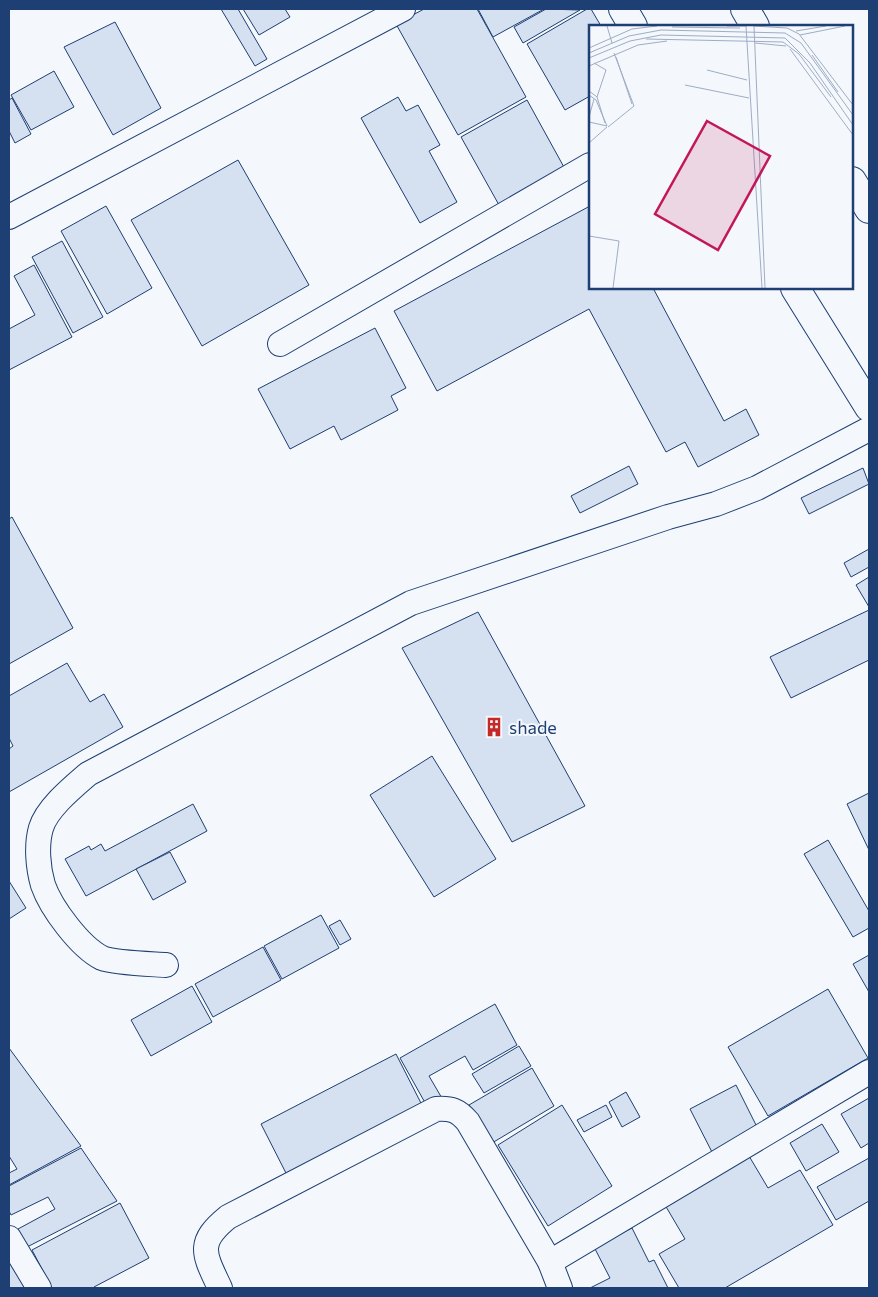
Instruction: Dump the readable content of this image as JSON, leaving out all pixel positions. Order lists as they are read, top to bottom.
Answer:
{
  "places": {
    "building": ["shade"]
  }
}
